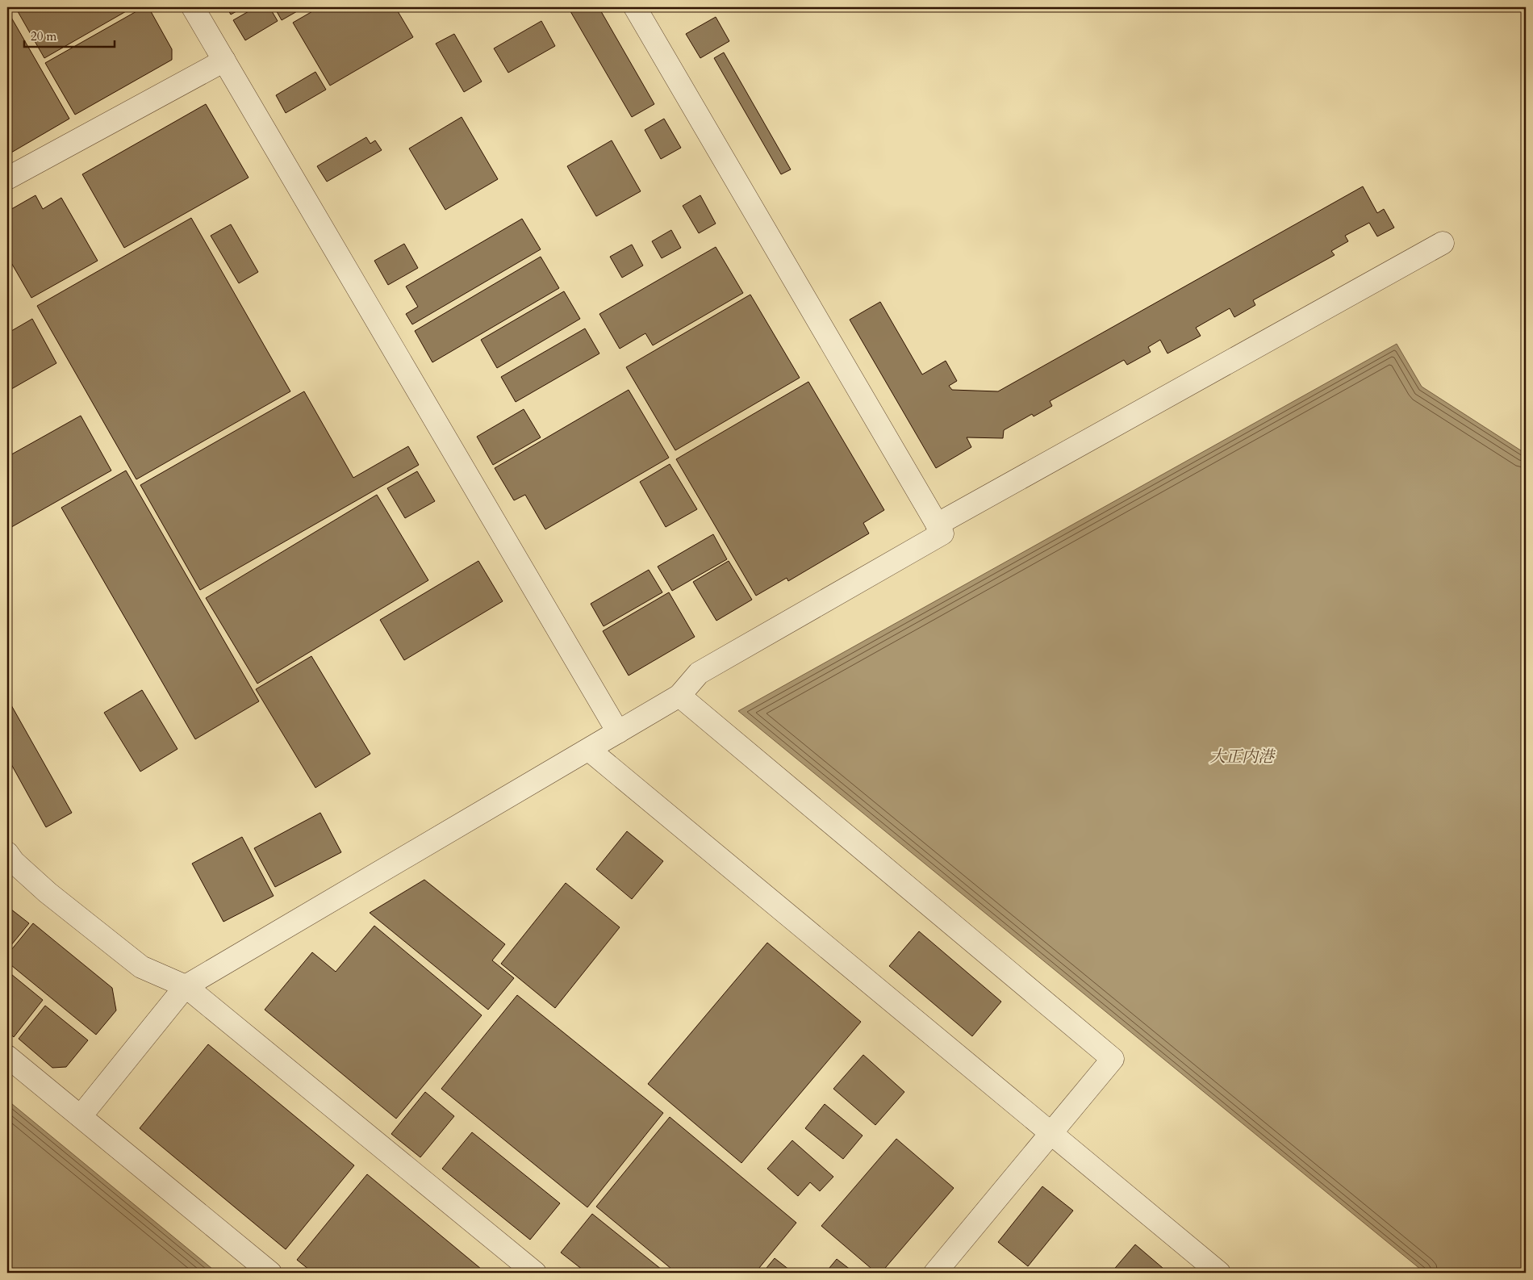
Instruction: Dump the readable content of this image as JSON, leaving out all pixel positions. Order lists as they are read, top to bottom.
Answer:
{
  "water": ["大正内港"],
  "scale_bar": "20 m"
}
